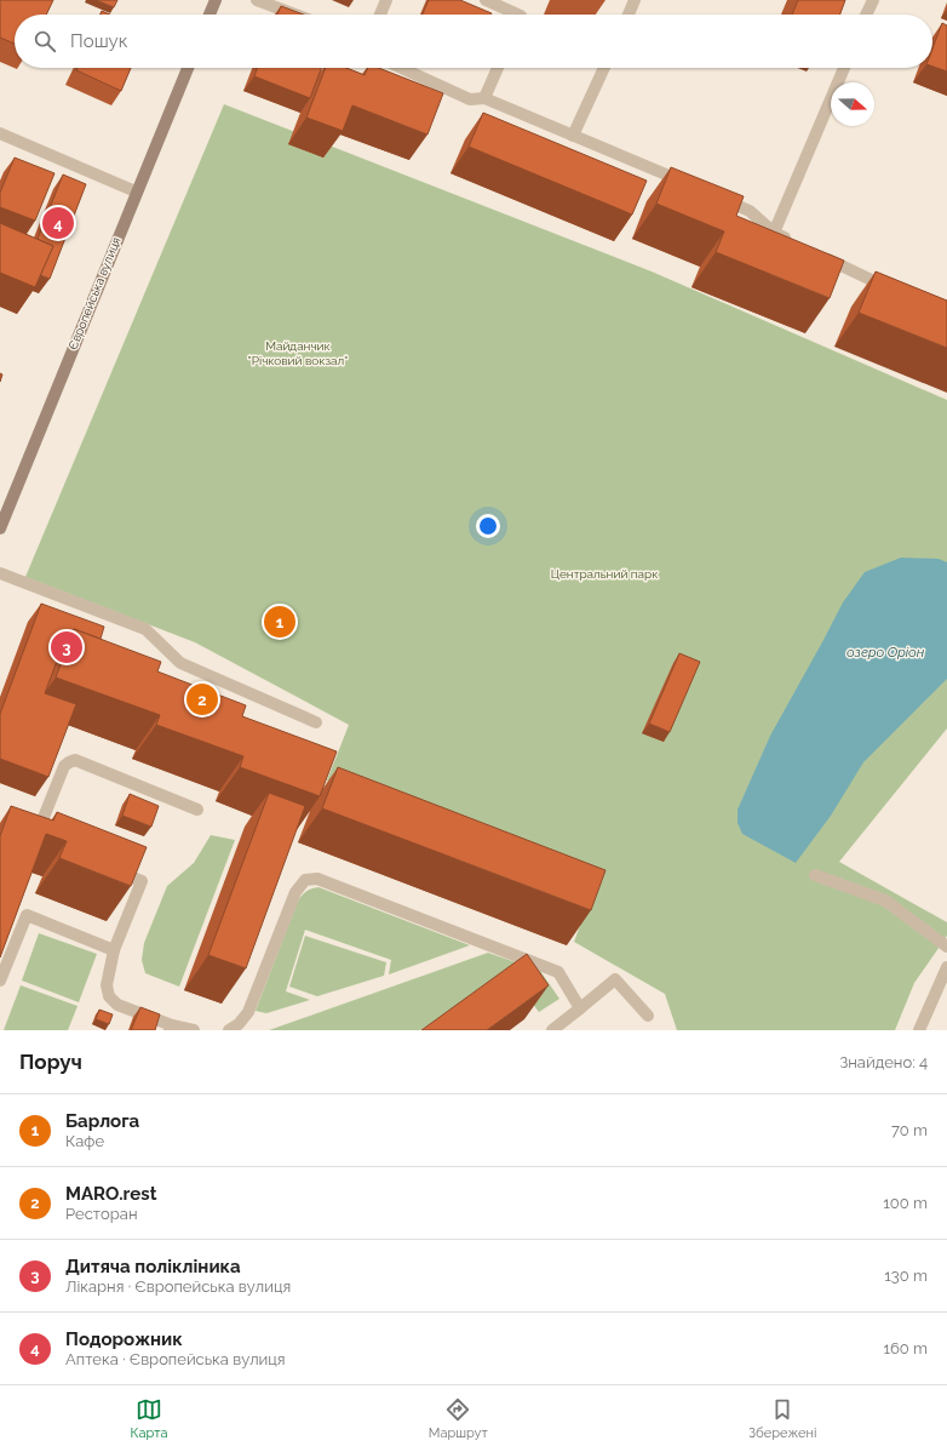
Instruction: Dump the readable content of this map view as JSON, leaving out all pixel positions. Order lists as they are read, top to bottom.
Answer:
{
  "streets": {
    "street": ["Європейська вулиця"]
  },
  "water": ["озеро Оріон"],
  "parks": ["Майданчик \"Річковий вокзал\"", "Центральний парк"],
  "north": "right",
  "page": {
    "search": "Пошук",
    "pins": [
      "4",
      "1",
      "3",
      "2"
    ],
    "heading": ["Поруч", "Знайдено: 4"],
    "list": [
      {
        "mark": "1",
        "name": "Барлога",
        "note": "Кафе",
        "value": "70 m"
      },
      {
        "mark": "2",
        "name": "MARO.rest",
        "note": "Ресторан",
        "value": "100 m"
      },
      {
        "mark": "3",
        "name": "Дитяча полікліника",
        "note": "Лікарня · Європейська вулиця",
        "value": "130 m"
      },
      {
        "mark": "4",
        "name": "Подорожник",
        "note": "Аптека · Європейська вулиця",
        "value": "160 m"
      }
    ],
    "nav": ["Карта", "Маршрут", "Збережені"]
  }
}
